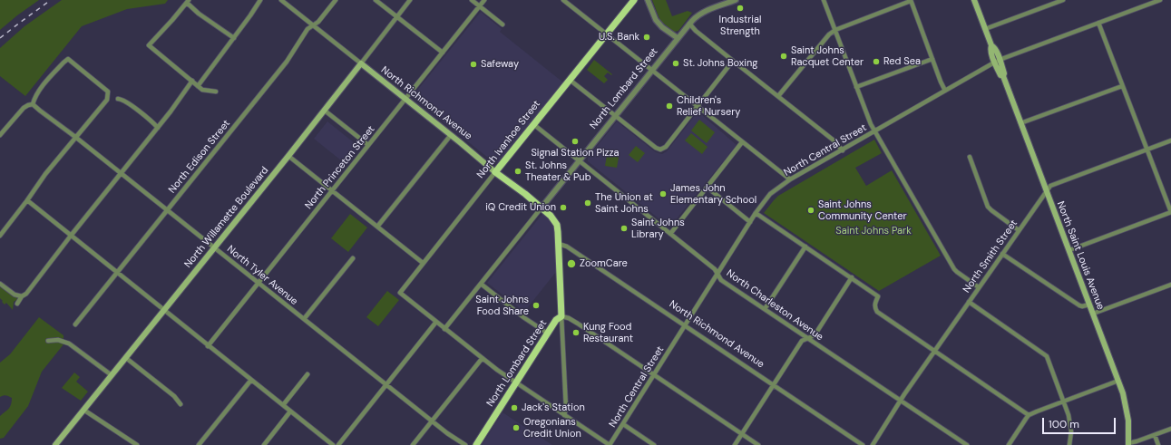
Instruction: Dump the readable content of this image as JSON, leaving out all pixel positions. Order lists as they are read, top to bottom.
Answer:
{
  "streets": {
    "main road": [
      "North Lombard Street",
      "North Richmond Avenue",
      "North Ivanhoe Street",
      "North Willamette Boulevard",
      "North Saint Louis Avenue"
    ],
    "street": [
      "North Central Street",
      "North Edison Street",
      "North Princeton Street",
      "North Smith Street",
      "North Tyler Avenue",
      "North Charleston Avenue"
    ]
  },
  "crossings": [
    ["North Lombard Street", "North Richmond Avenue"],
    ["North Lombard Street", "North Charleston Avenue"],
    ["North Richmond Avenue", "North Ivanhoe Street"],
    ["North Richmond Avenue", "North Central Street"],
    ["North Richmond Avenue", "North Edison Street"],
    ["North Richmond Avenue", "North Princeton Street"],
    ["North Richmond Avenue", "North Willamette Boulevard"],
    ["North Ivanhoe Street", "North Charleston Avenue"],
    ["North Central Street", "North Saint Louis Avenue"],
    ["North Central Street", "North Charleston Avenue"],
    ["North Edison Street", "North Tyler Avenue"],
    ["North Princeton Street", "North Tyler Avenue"],
    ["North Willamette Boulevard", "North Tyler Avenue"],
    ["North Saint Louis Avenue", "North Smith Street"],
    ["North Smith Street", "North Charleston Avenue"]
  ],
  "parks": ["Saint Johns Park"],
  "places": [
    "Industrial Strength",
    "U.S. Bank",
    "Saint Johns Racquet Center",
    "Red Sea",
    "St. Johns Boxing",
    "Safeway",
    "Children's Relief Nursery",
    "Signal Station Pizza",
    "St. Johns Theater & Pub",
    "James John Elementary School",
    "The Union at Saint Johns",
    "iQ Credit Union",
    "Saint Johns Community Center",
    "Saint Johns Library",
    "ZoomCare",
    "Saint Johns Food Share",
    "Kung Food Restaurant",
    "Jack's Station",
    "Oregonians Credit Union"
  ],
  "scale_bar": "100 m"
}
